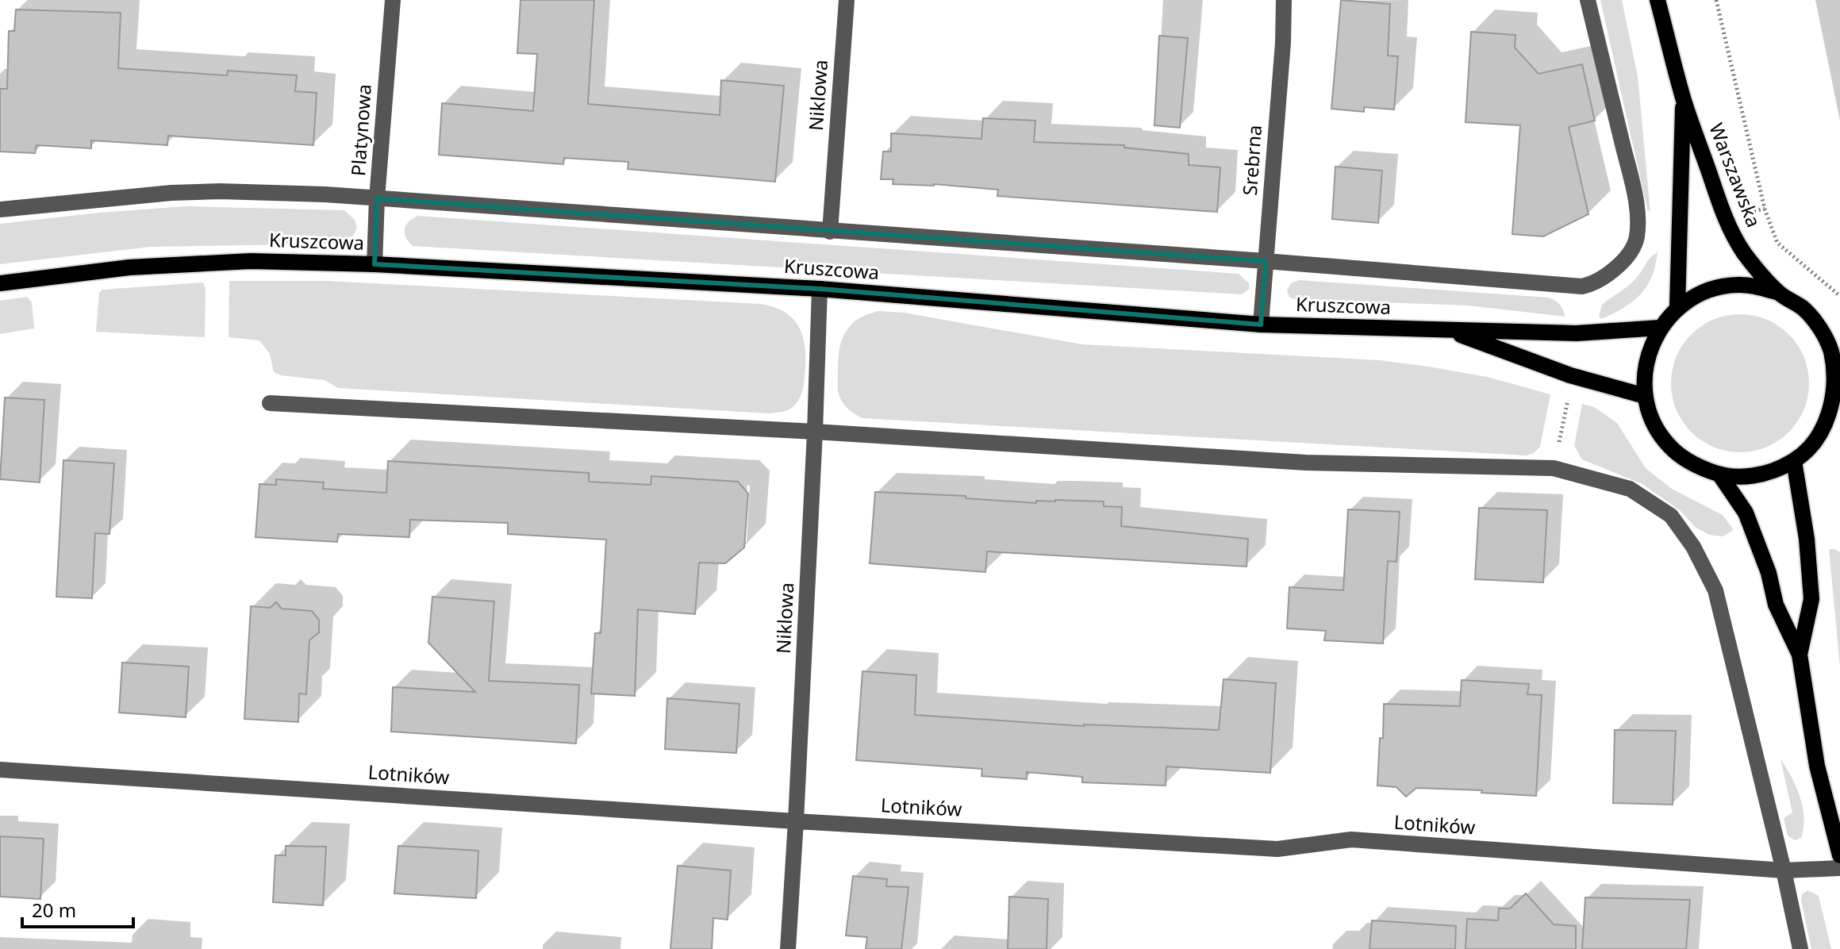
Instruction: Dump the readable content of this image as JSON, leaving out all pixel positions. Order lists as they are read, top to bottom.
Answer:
{
  "streets": {
    "main road": ["Warszawska", "Kruszcowa"],
    "street": [
      "Niklowa",
      "Platynowa",
      "Srebrna",
      "Lotników"
    ]
  },
  "crossings": [
    ["Niklowa", "Kruszcowa"],
    ["Niklowa", "Lotników"],
    ["Platynowa", "Kruszcowa"],
    ["Srebrna", "Kruszcowa"],
    ["Warszawska", "Kruszcowa"]
  ],
  "scale_bar": "20 m"
}
